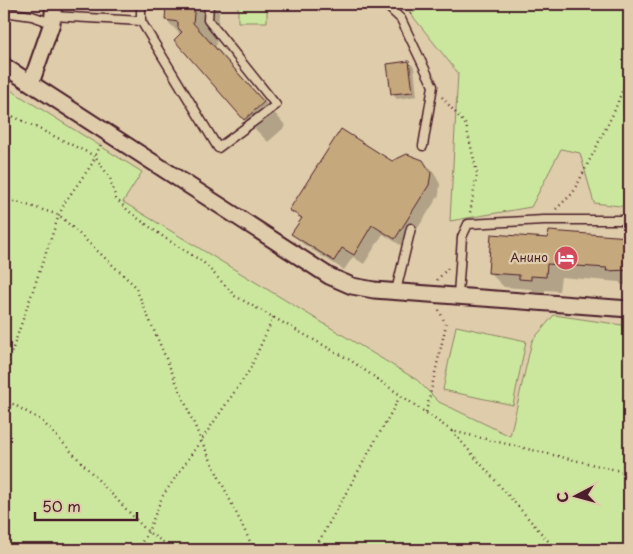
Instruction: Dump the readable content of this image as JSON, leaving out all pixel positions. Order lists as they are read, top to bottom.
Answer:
{
  "places": {
    "hotel": ["Анино"]
  },
  "scale_bar": "50 m",
  "north": "left"
}
